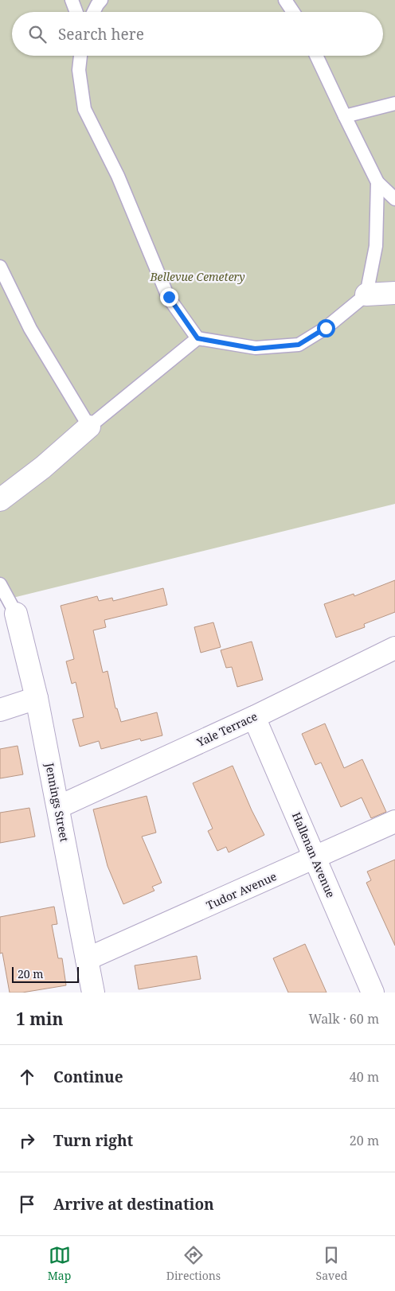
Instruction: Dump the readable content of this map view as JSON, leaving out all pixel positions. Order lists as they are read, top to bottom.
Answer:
{
  "streets": {
    "street": [
      "Yale Terrace",
      "Jennings Street",
      "Hallenan Avenue",
      "Tudor Avenue"
    ]
  },
  "crossings": [
    ["Yale Terrace", "Jennings Street"],
    ["Yale Terrace", "Hallenan Avenue"],
    ["Jennings Street", "Tudor Avenue"],
    ["Hallenan Avenue", "Tudor Avenue"]
  ],
  "parks": ["Bellevue Cemetery"],
  "scale_bar": "20 m",
  "page": {
    "search": "Search here",
    "scale": "20 m",
    "heading": ["1 min", "Walk · 60 m"],
    "list": [
      ["Continue", "40 m"],
      ["Turn right", "20 m"],
      "Arrive at destination"
    ],
    "nav": ["Map", "Directions", "Saved"]
  }
}
